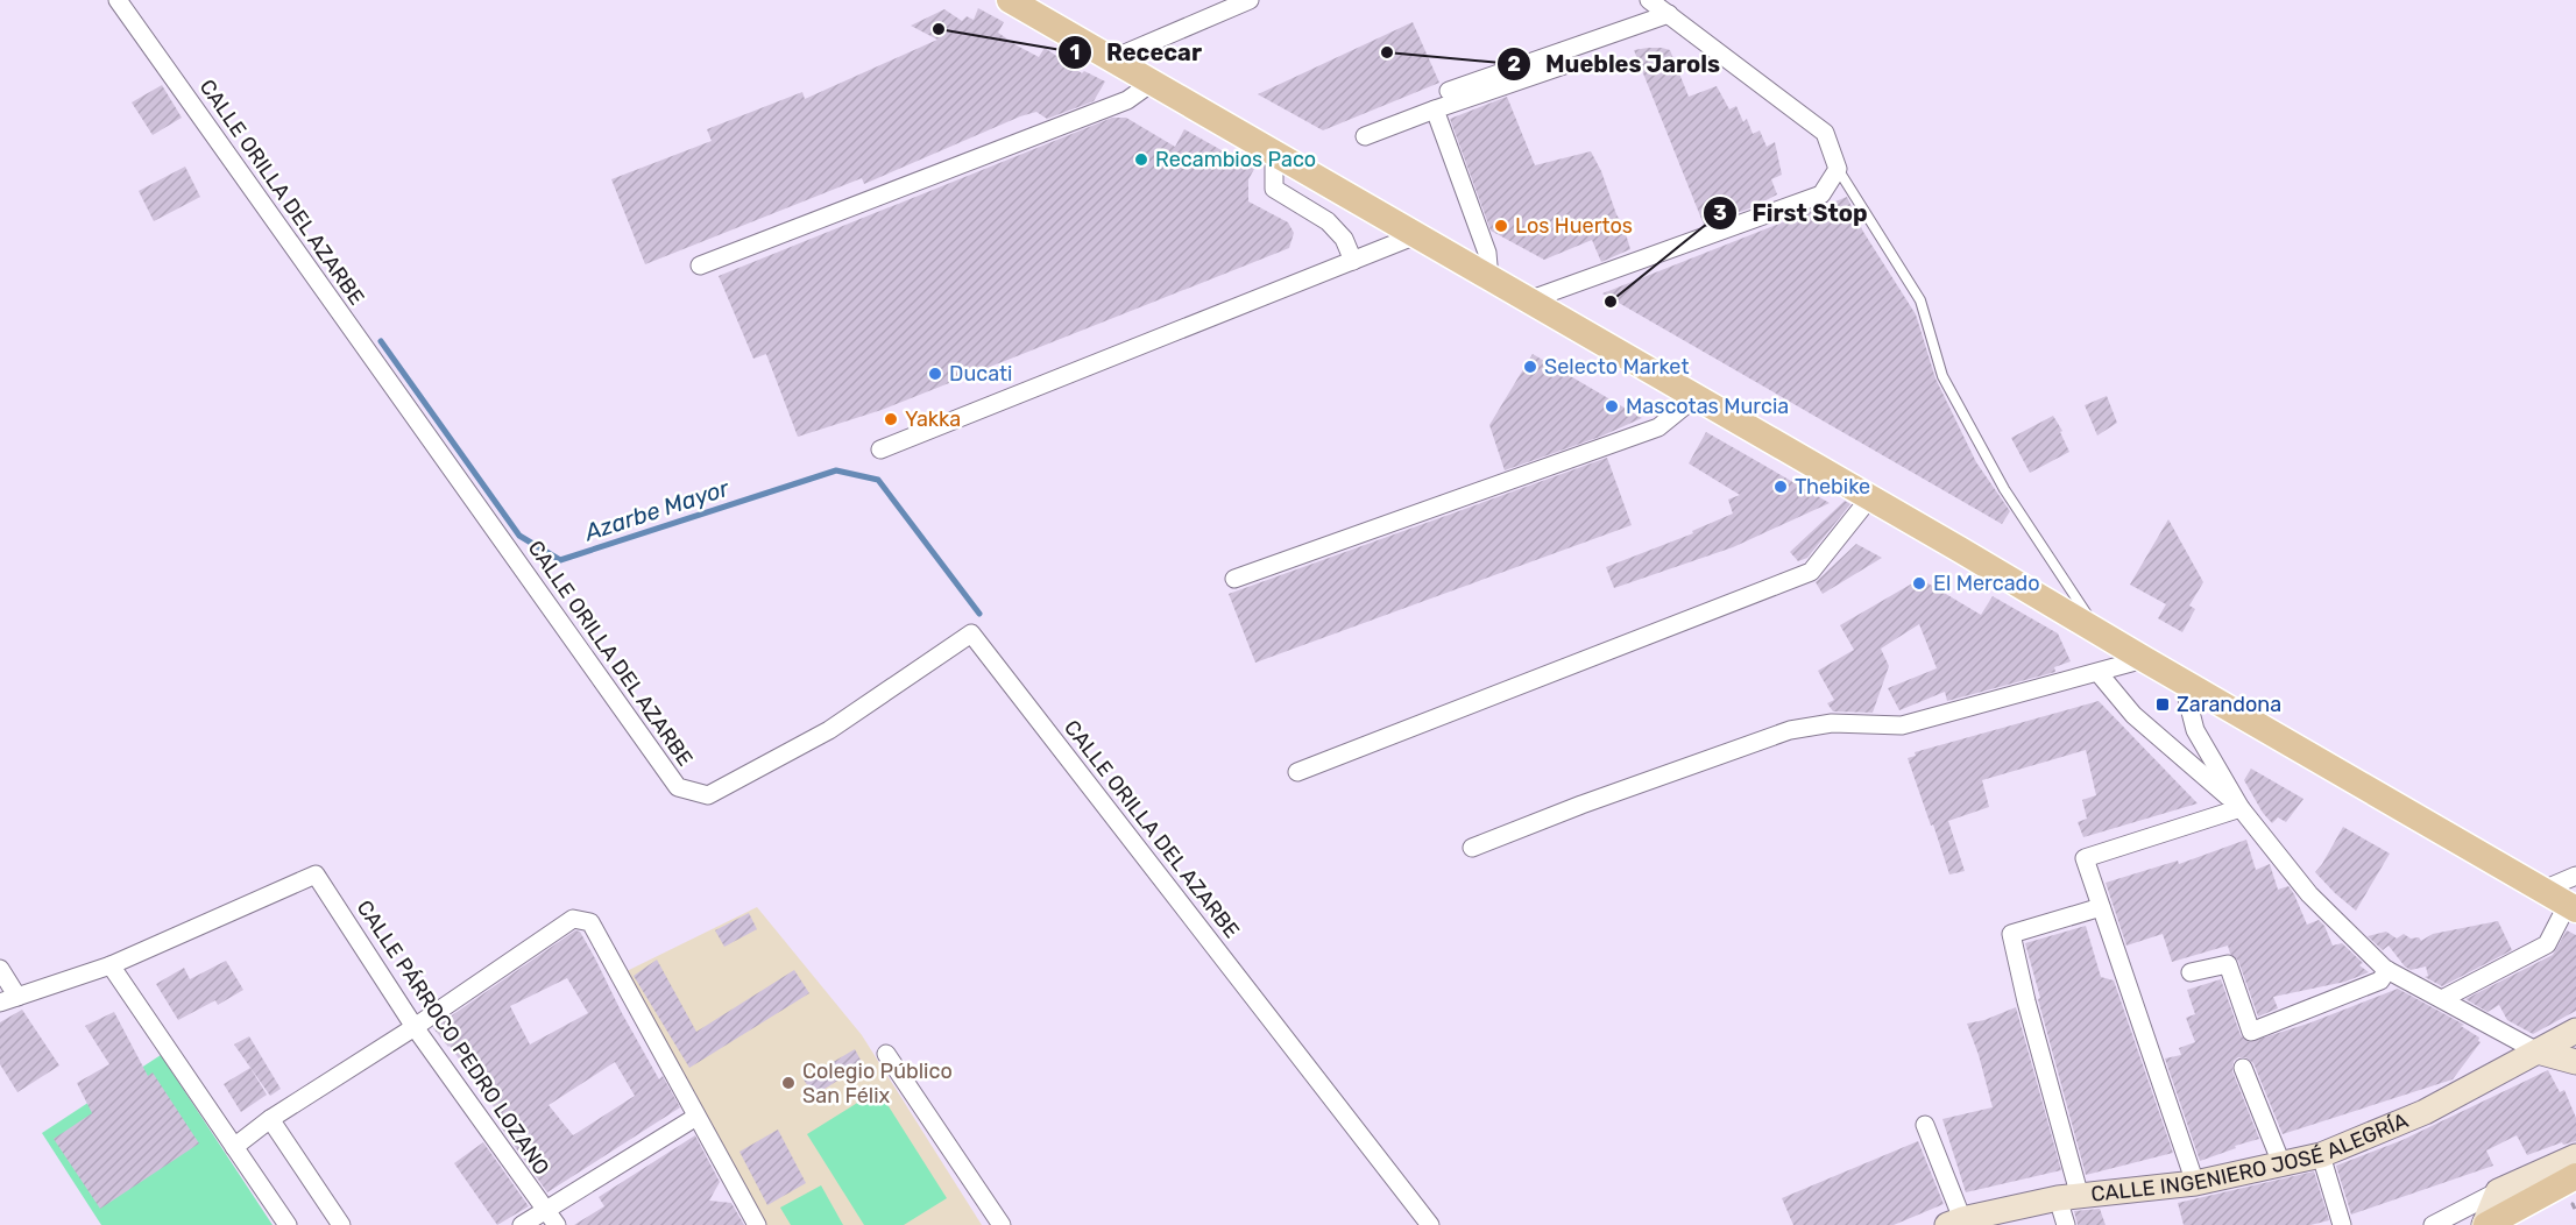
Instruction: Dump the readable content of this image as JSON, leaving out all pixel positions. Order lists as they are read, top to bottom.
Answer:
{
  "streets": {
    "street": ["CALLE ORILLA DEL AZARBE", "CALLE PÁRROCO PEDRO LOZANO", "CALLE INGENIERO JOSÉ ALEGRÍA"]
  },
  "water": ["Azarbe Mayor"],
  "places": {
    "other": [
      "Rececar",
      "Muebles Jarols",
      "Recambios Paco",
      "Los Huertos",
      "First Stop",
      "Selecto Market",
      "Ducati",
      "Mascotas Murcia",
      "Yakka",
      "Thebike",
      "El Mercado",
      "Colegio Público San Félix"
    ],
    "transit": ["Zarandona"]
  }
}
